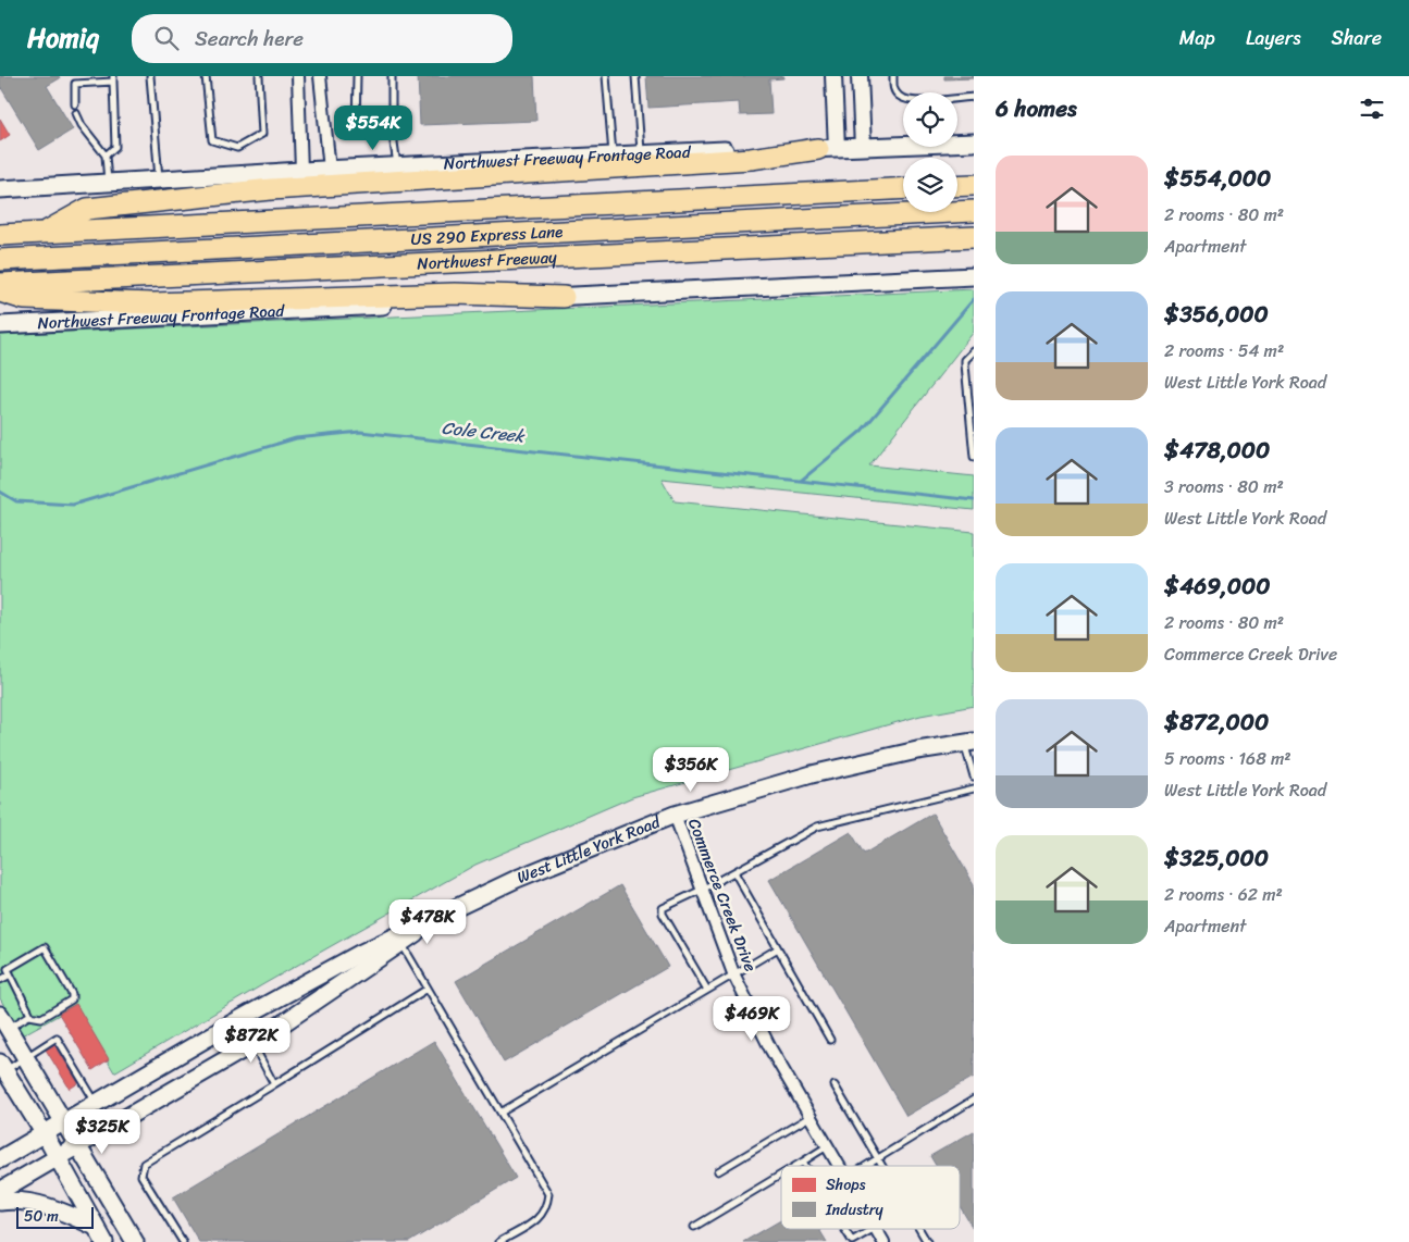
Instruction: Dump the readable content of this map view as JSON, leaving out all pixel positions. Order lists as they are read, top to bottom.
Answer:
{
  "streets": {
    "highway": ["US 290 Express Lane", "Northwest Freeway"],
    "main road": ["Northwest Freeway Frontage Road", "West Little York Road"],
    "street": ["Commerce Creek Drive"]
  },
  "crossings": [
    ["West Little York Road", "Commerce Creek Drive"]
  ],
  "water": ["Cole Creek"],
  "legend": ["Shops", "Industry"],
  "scale_bar": "50 m",
  "page": {
    "header": "Homiq",
    "search": "Search here",
    "nav": ["Map", "Layers", "Share"],
    "heading": "6 homes",
    "price": [
      "$554K",
      "$356K",
      "$478K",
      "$469K",
      "$872K",
      "$325K"
    ],
    "list": [
      {
        "name": "$554,000",
        "note": "2 rooms · 80 m² · Apartment"
      },
      {
        "name": "$356,000",
        "note": "2 rooms · 54 m² · West Little York Road"
      },
      {
        "name": "$478,000",
        "note": "3 rooms · 80 m² · West Little York Road"
      },
      {
        "name": "$469,000",
        "note": "2 rooms · 80 m² · Commerce Creek Drive"
      },
      {
        "name": "$872,000",
        "note": "5 rooms · 168 m² · West Little York Road"
      },
      {
        "name": "$325,000",
        "note": "2 rooms · 62 m² · Apartment"
      }
    ],
    "scale": "50 m"
  }
}
